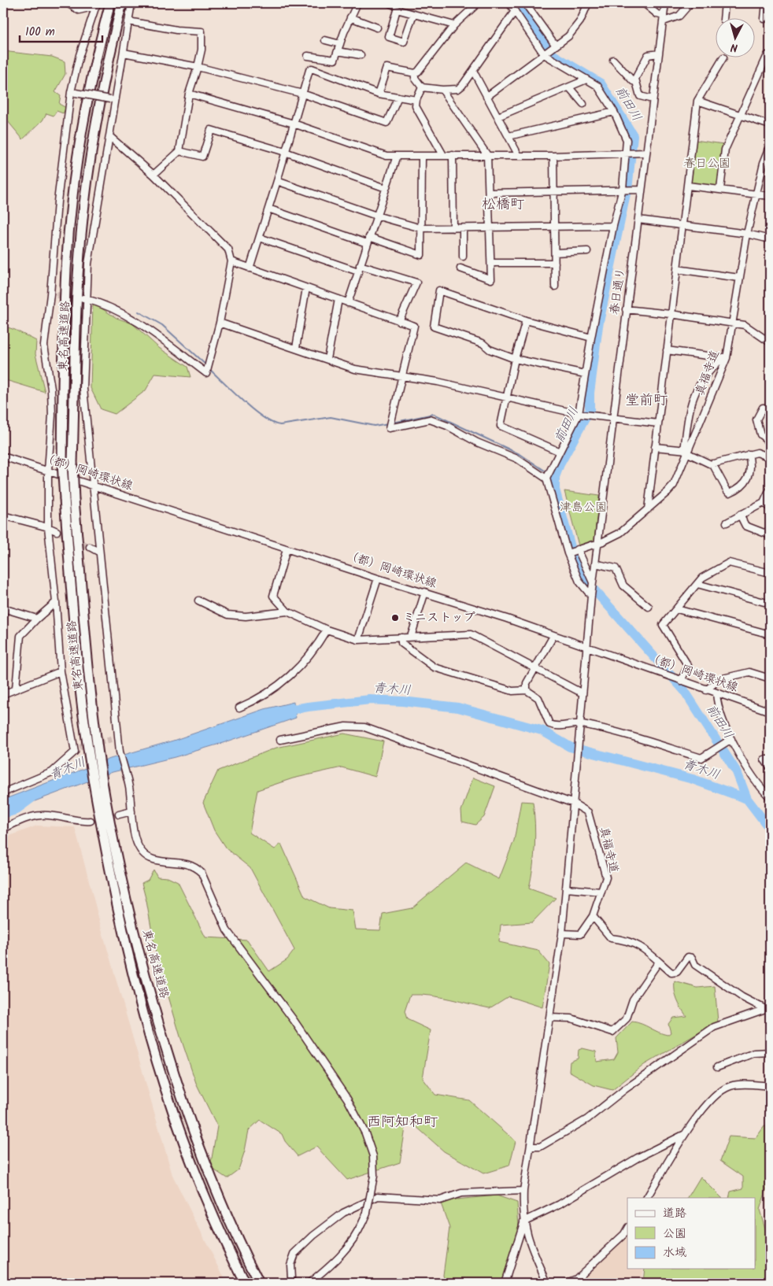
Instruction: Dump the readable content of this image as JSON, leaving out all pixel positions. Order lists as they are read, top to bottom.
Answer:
{
  "streets": {
    "highway": ["東名高速道路"],
    "street": ["春日通り", "真福寺道", "（都）岡崎環状線"]
  },
  "crossings": [
    ["春日通り", "真福寺道"]
  ],
  "districts": ["松橋町", "堂前町", "西阿知和町"],
  "water": ["前田川", "青木川"],
  "parks": ["春日公園", "津島公園"],
  "places": ["ミニストップ"],
  "legend": ["道路", "公園", "水域"],
  "scale_bar": "100 m",
  "north": "bottom"
}
